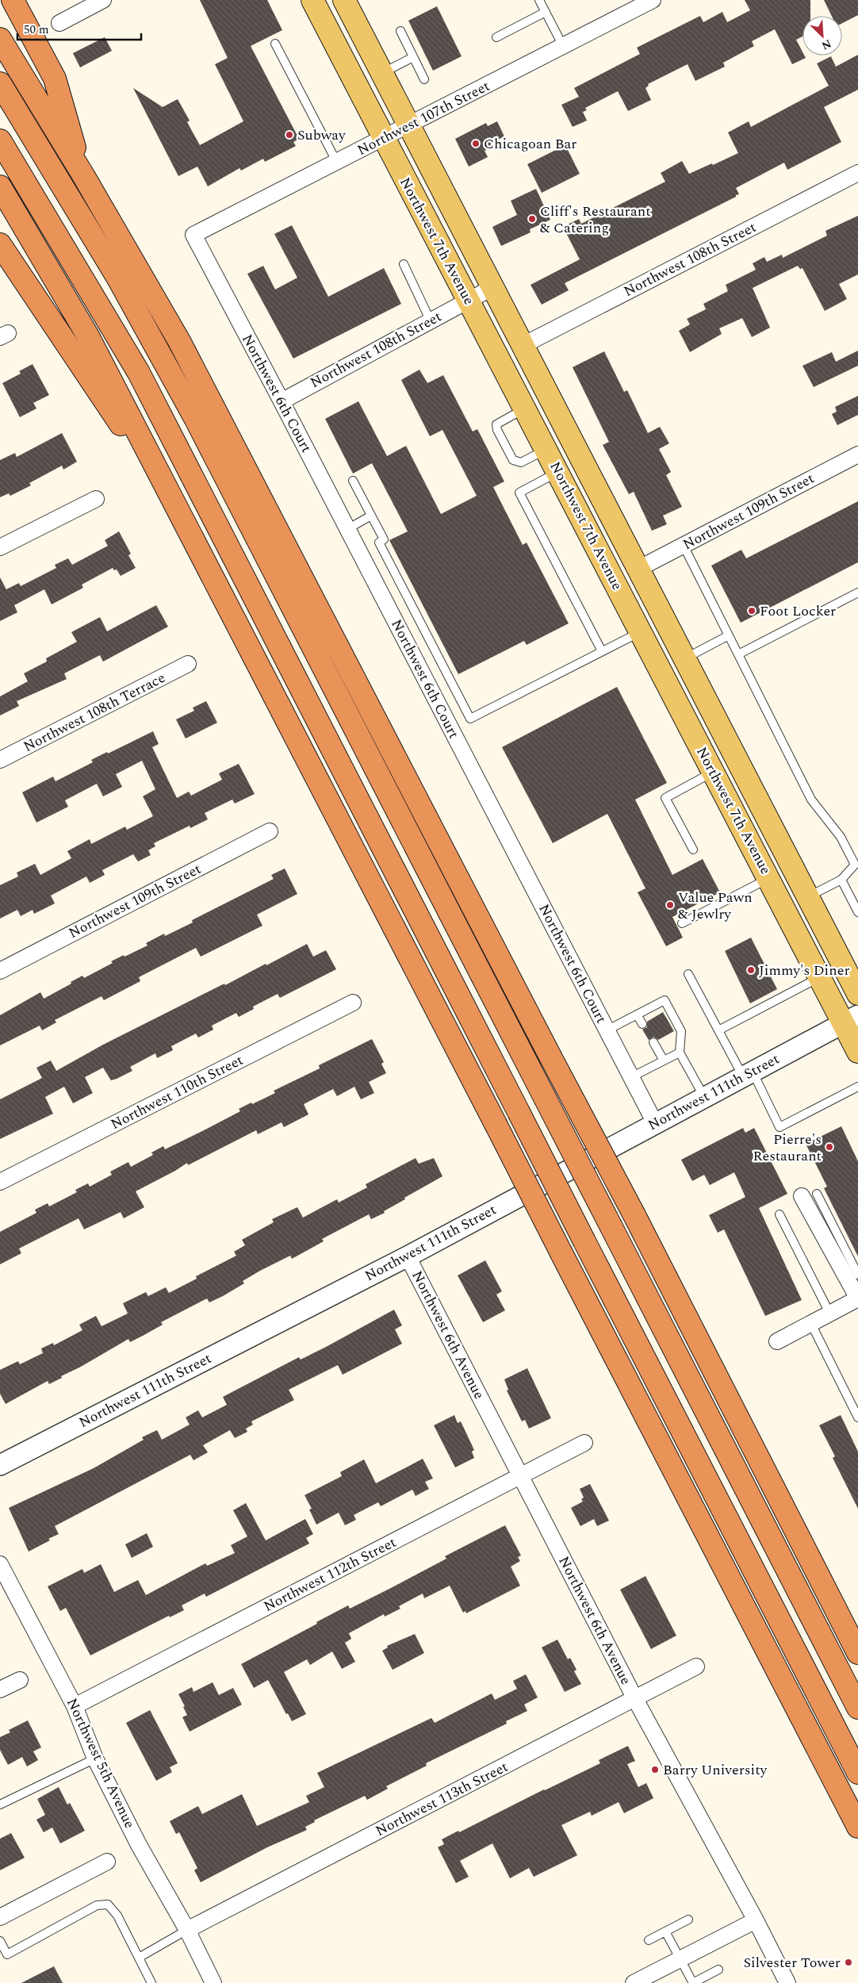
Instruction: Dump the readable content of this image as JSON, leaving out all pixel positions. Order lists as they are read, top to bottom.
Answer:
{
  "streets": {
    "main road": ["Northwest 7th Avenue"],
    "street": [
      "Northwest 107th Street",
      "Northwest 108th Street",
      "Northwest 6th Court",
      "Northwest 109th Street",
      "Northwest 108th Terrace",
      "Northwest 110th Street",
      "Northwest 111th Street",
      "Northwest 6th Avenue",
      "Northwest 112th Street",
      "Northwest 5th Avenue",
      "Northwest 113th Street"
    ]
  },
  "crossings": [
    ["Northwest 107th Street", "Northwest 7th Avenue"],
    ["Northwest 107th Street", "Northwest 6th Court"],
    ["Northwest 7th Avenue", "Northwest 108th Street"],
    ["Northwest 7th Avenue", "Northwest 109th Street"],
    ["Northwest 7th Avenue", "Northwest 111th Street"],
    ["Northwest 108th Street", "Northwest 6th Court"],
    ["Northwest 6th Court", "Northwest 111th Street"],
    ["Northwest 111th Street", "Northwest 6th Avenue"],
    ["Northwest 6th Avenue", "Northwest 112th Street"],
    ["Northwest 6th Avenue", "Northwest 113th Street"],
    ["Northwest 112th Street", "Northwest 5th Avenue"],
    ["Northwest 5th Avenue", "Northwest 113th Street"]
  ],
  "places": [
    "Subway",
    "Chicagoan Bar",
    "Cliff's Restaurant & Catering",
    "Foot Locker",
    "Value Pawn & Jewlry",
    "Jimmy's Diner",
    "Pierre's Restaurant",
    "Barry University",
    "Silvester Tower"
  ],
  "scale_bar": "50 m",
  "north": "bottom right"
}
